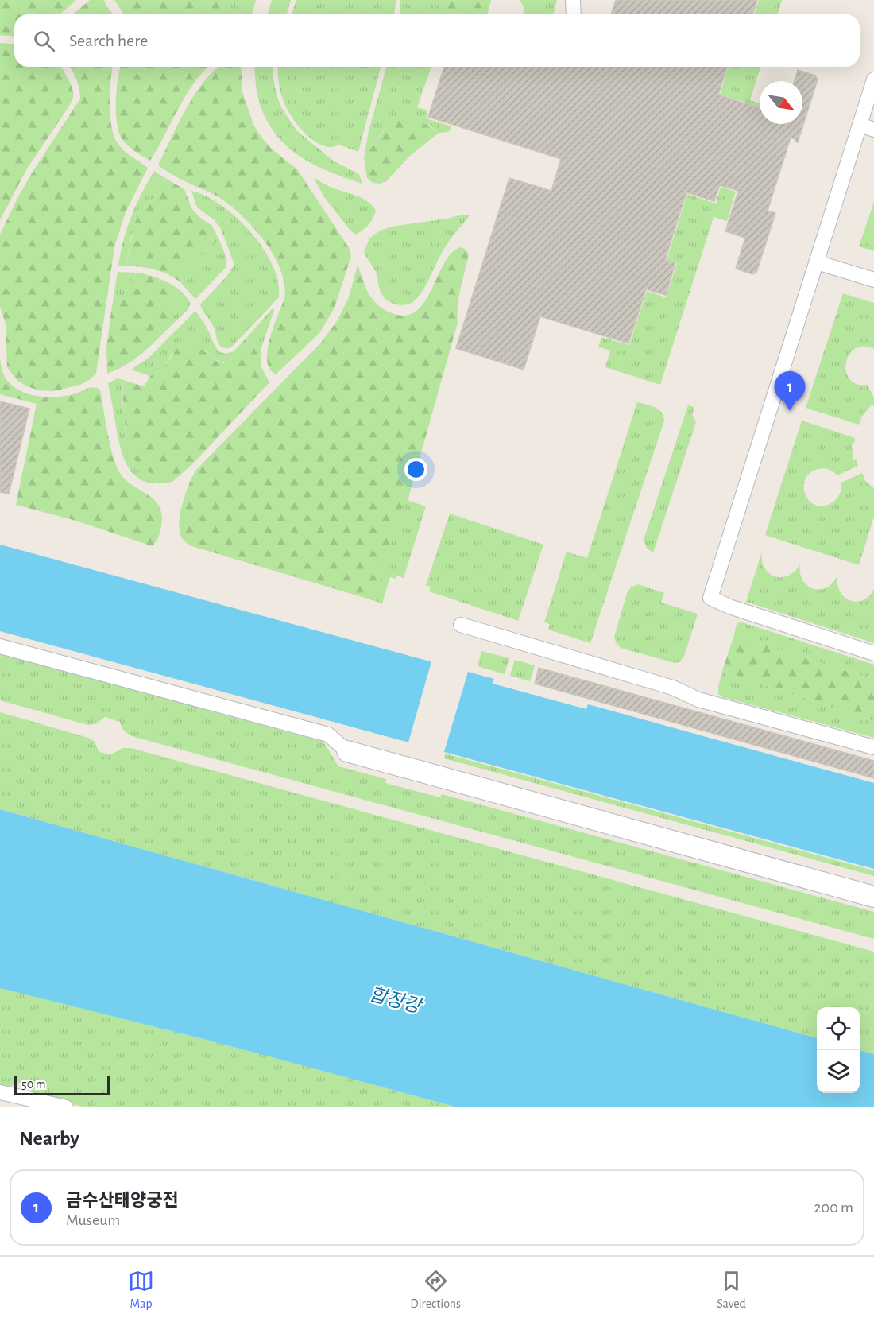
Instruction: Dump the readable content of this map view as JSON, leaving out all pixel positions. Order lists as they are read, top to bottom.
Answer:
{
  "water": ["합장강"],
  "scale_bar": "50 m",
  "north": "bottom right",
  "page": {
    "search": "Search here",
    "pins": "1",
    "scale": "50 m",
    "heading": "Nearby",
    "list": [
      {
        "mark": "1",
        "name": "금수산태양궁전",
        "note": "Museum",
        "value": "200 m"
      }
    ],
    "nav": ["Map", "Directions", "Saved"]
  }
}
